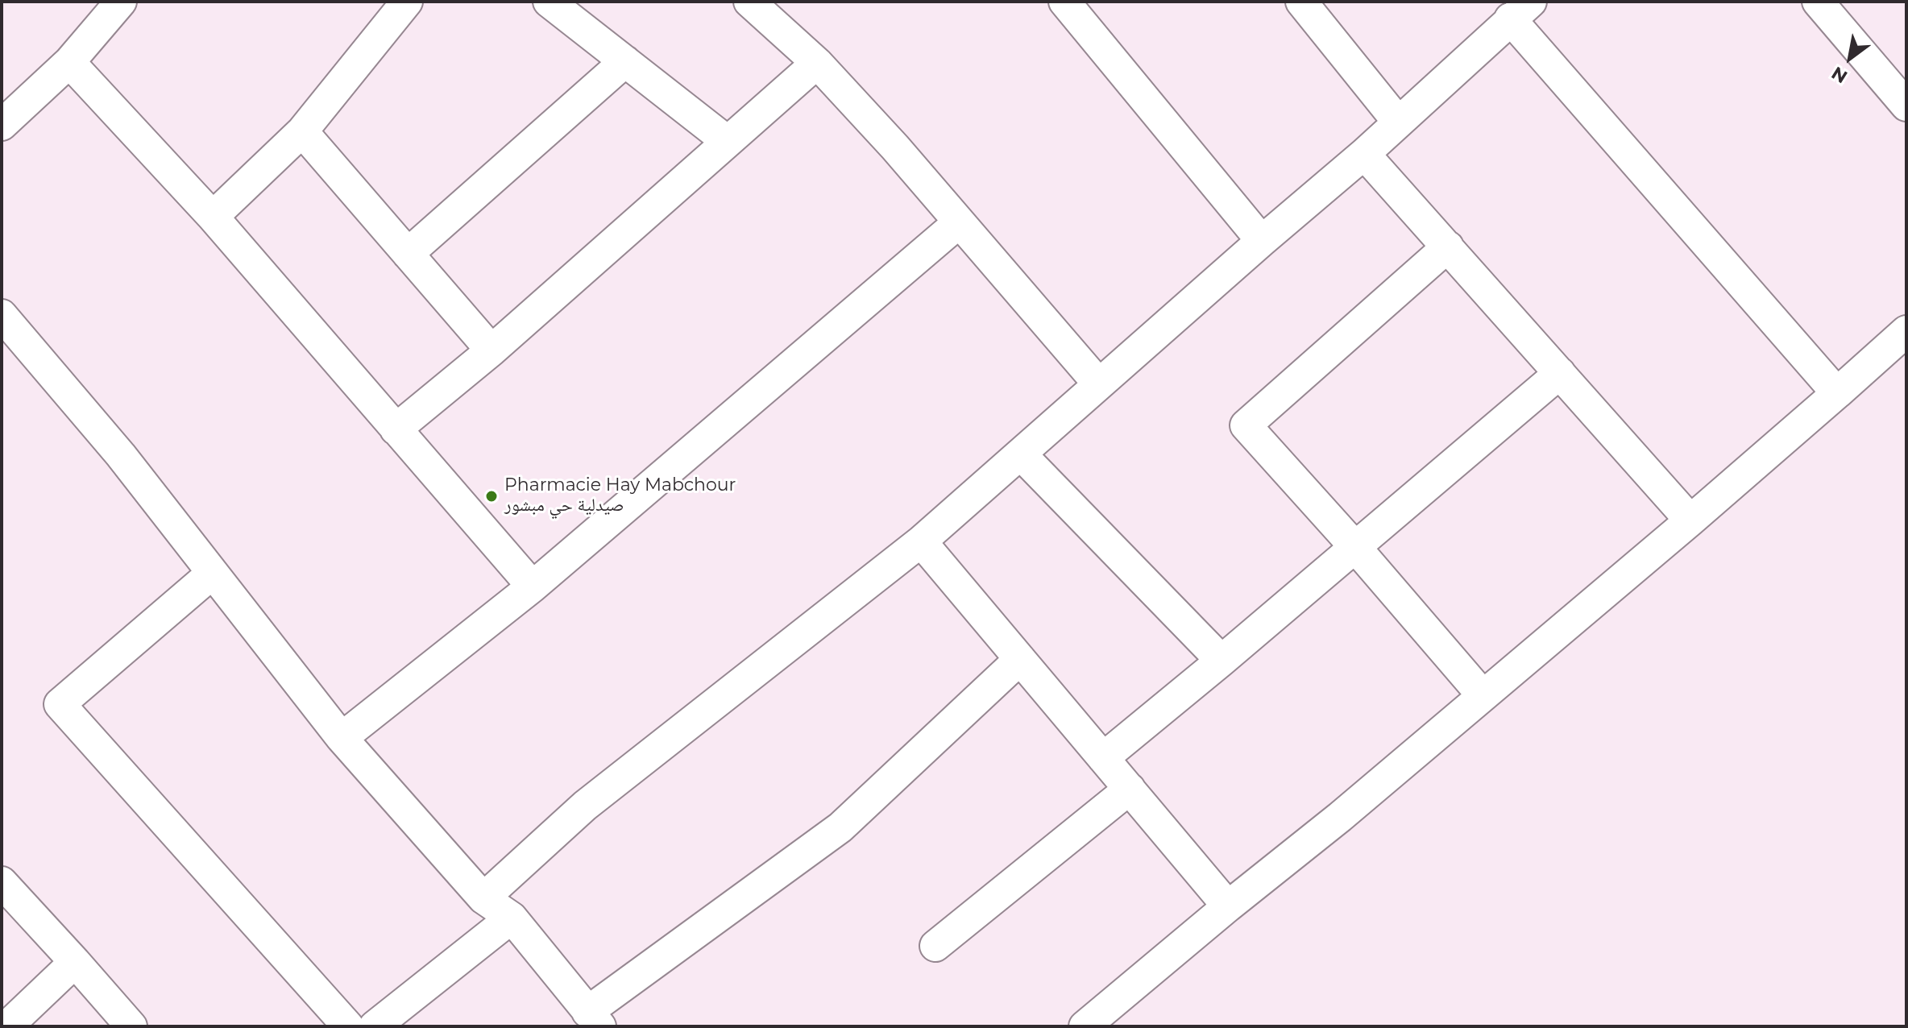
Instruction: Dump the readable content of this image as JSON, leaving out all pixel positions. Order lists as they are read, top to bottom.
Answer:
{
  "places": ["Pharmacie Hay Mabchour صيدلية حي مبشور"],
  "north": "bottom left"
}
